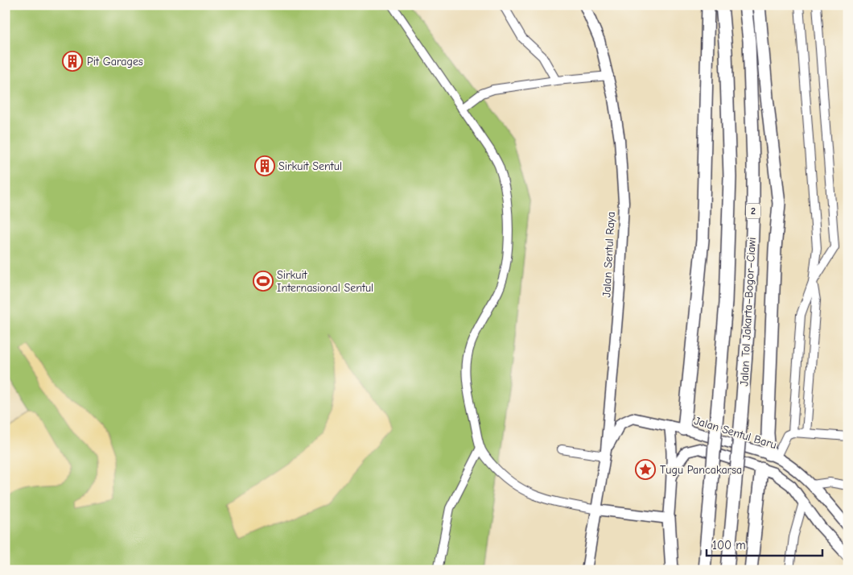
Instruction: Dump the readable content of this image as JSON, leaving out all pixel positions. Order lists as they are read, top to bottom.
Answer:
{
  "streets": {
    "highway": ["2", "Jalan Tol Jakarta–Bogor–Ciawi"],
    "main road": ["Jalan Sentul Raya", "Jalan Sentul Baru"]
  },
  "crossings": [
    ["Jalan Sentul Raya", "Jalan Sentul Baru"]
  ],
  "places": {
    "building": ["Pit Garages", "Sirkuit Sentul"],
    "sports": ["Sirkuit Internasional Sentul"],
    "place": ["Tugu Pancakarsa"]
  },
  "scale_bar": "100 m"
}
